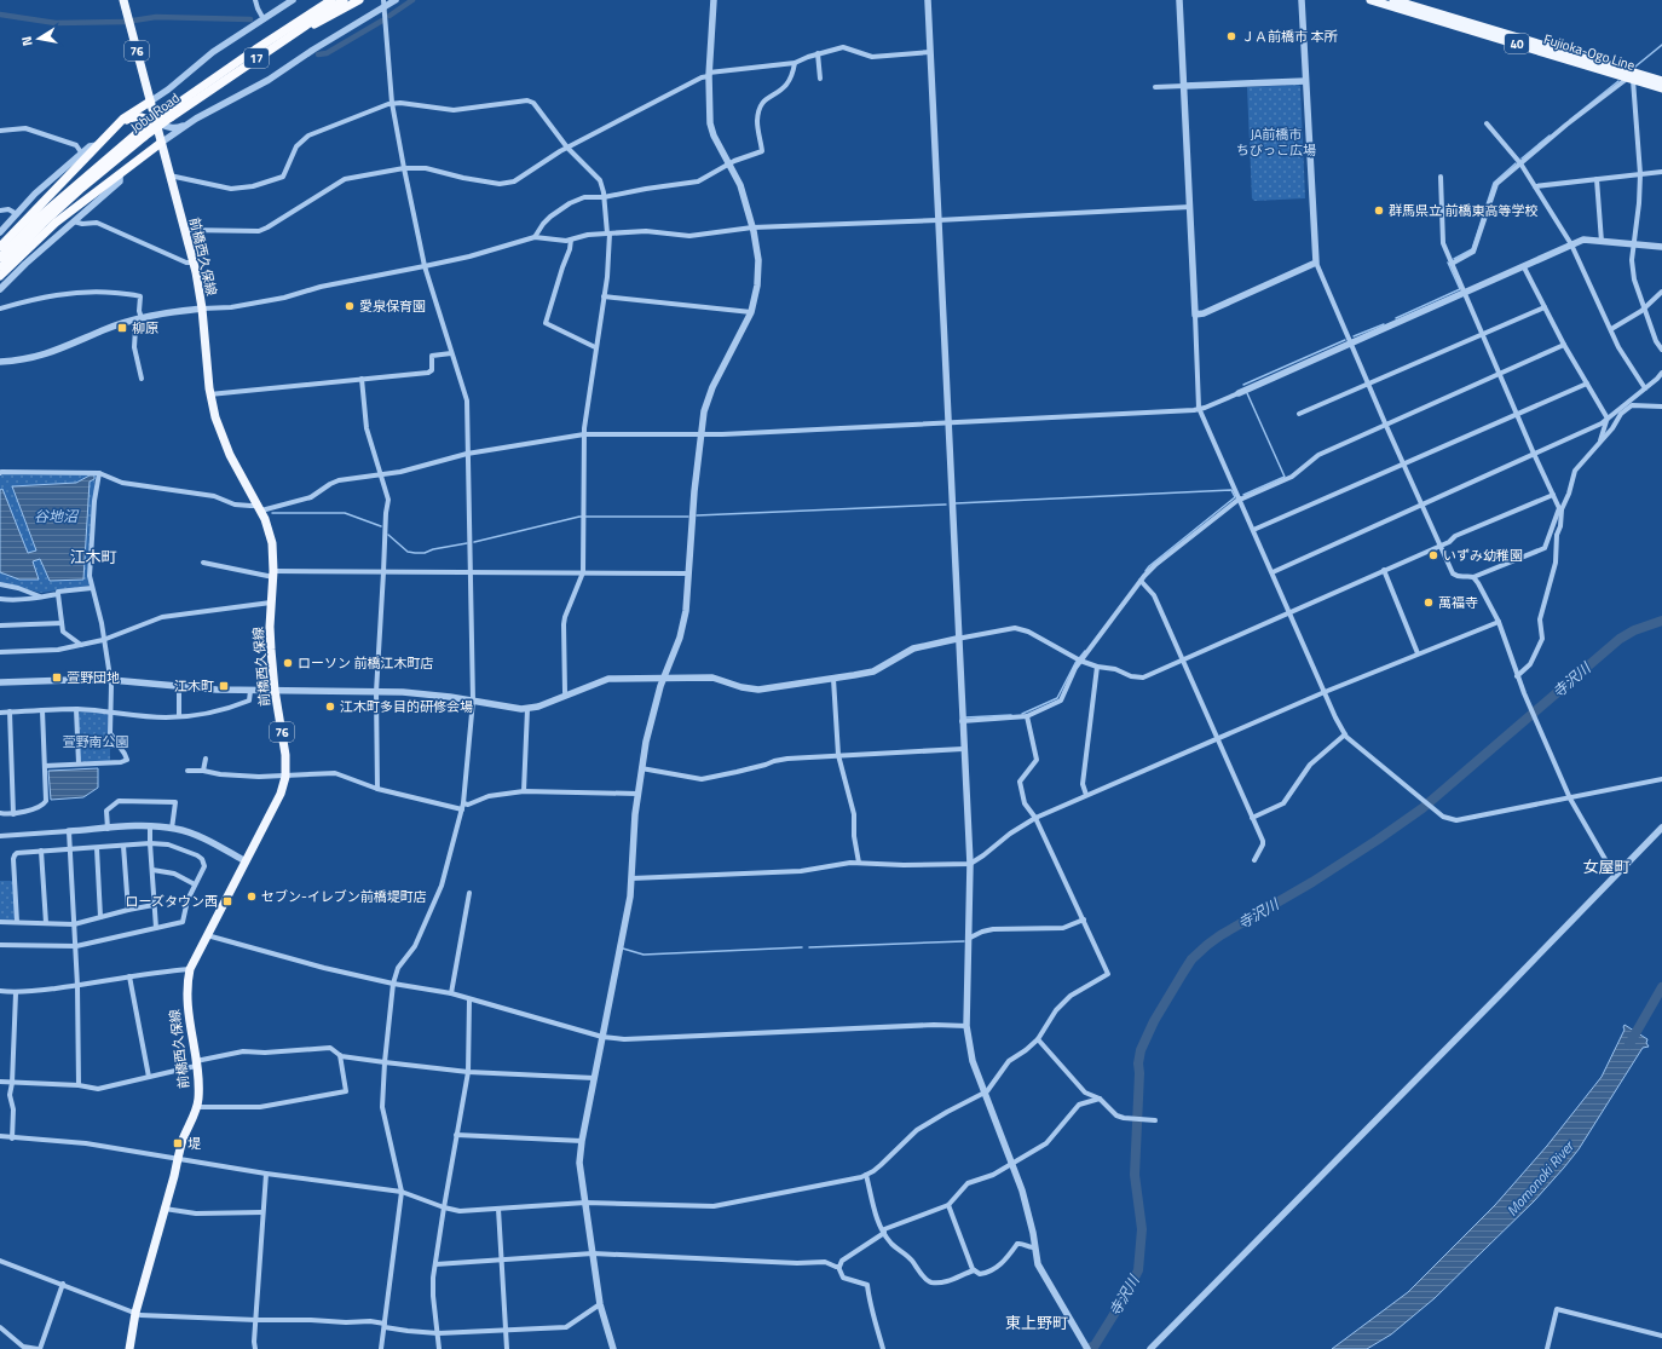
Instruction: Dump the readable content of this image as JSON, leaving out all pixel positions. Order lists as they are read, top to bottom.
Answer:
{
  "streets": {
    "highway": ["17", "Jobu Road"],
    "main road": [
      "40",
      "76",
      "Fujioka-Ogo Line",
      "前橋西久保線"
    ]
  },
  "crossings": [
    ["17", "Jobu Road"]
  ],
  "districts": ["江木町", "女屋町", "東上野町"],
  "water": ["谷地沼", "寺沢川", "Momonoki River"],
  "parks": ["JA前橋市 ちびっこ広場", "萱野南公園"],
  "places": {
    "other": [
      "ＪＡ前橋市 本所",
      "群馬県立 前橋東高等学校",
      "愛泉保育園",
      "いずみ幼稚園",
      "萬福寺",
      "ローソン 前橋江木町店",
      "江木町多目的研修会場",
      "セブン-イレブン前橋堤町店"
    ],
    "transit": [
      "柳原",
      "萱野団地",
      "江木町",
      "ローズタウン西",
      "堤"
    ]
  },
  "north": "left"
}
